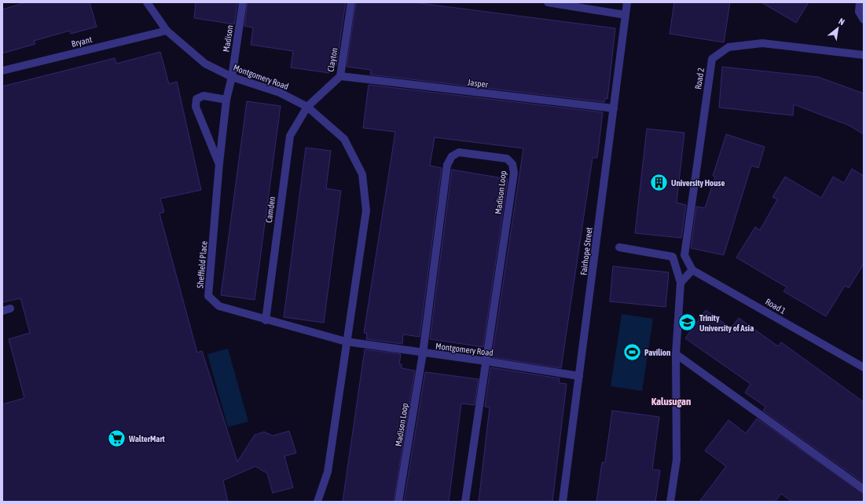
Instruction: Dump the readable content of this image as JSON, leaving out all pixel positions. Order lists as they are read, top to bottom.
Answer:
{
  "streets": {
    "street": [
      "Madison",
      "Bryant",
      "Clayton",
      "Montgomery Road",
      "Road 2",
      "Jasper",
      "Madison Loop",
      "Camden",
      "Fairhope Street",
      "Sheffield Place",
      "Road 1"
    ]
  },
  "crossings": [
    ["Madison", "Montgomery Road"],
    ["Madison", "Sheffield Place"],
    ["Bryant", "Montgomery Road"],
    ["Clayton", "Montgomery Road"],
    ["Clayton", "Jasper"],
    ["Clayton", "Camden"],
    ["Montgomery Road", "Madison Loop"],
    ["Montgomery Road", "Camden"],
    ["Montgomery Road", "Fairhope Street"],
    ["Montgomery Road", "Sheffield Place"],
    ["Road 2", "Road 1"],
    ["Jasper", "Fairhope Street"],
    ["Camden", "Sheffield Place"]
  ],
  "districts": ["Kalusugan"],
  "places": {
    "building": ["University House"],
    "school or university": ["Trinity University of Asia"],
    "sports": ["Pavilion"],
    "supermarket": ["WalterMart"]
  },
  "north": "top right"
}
